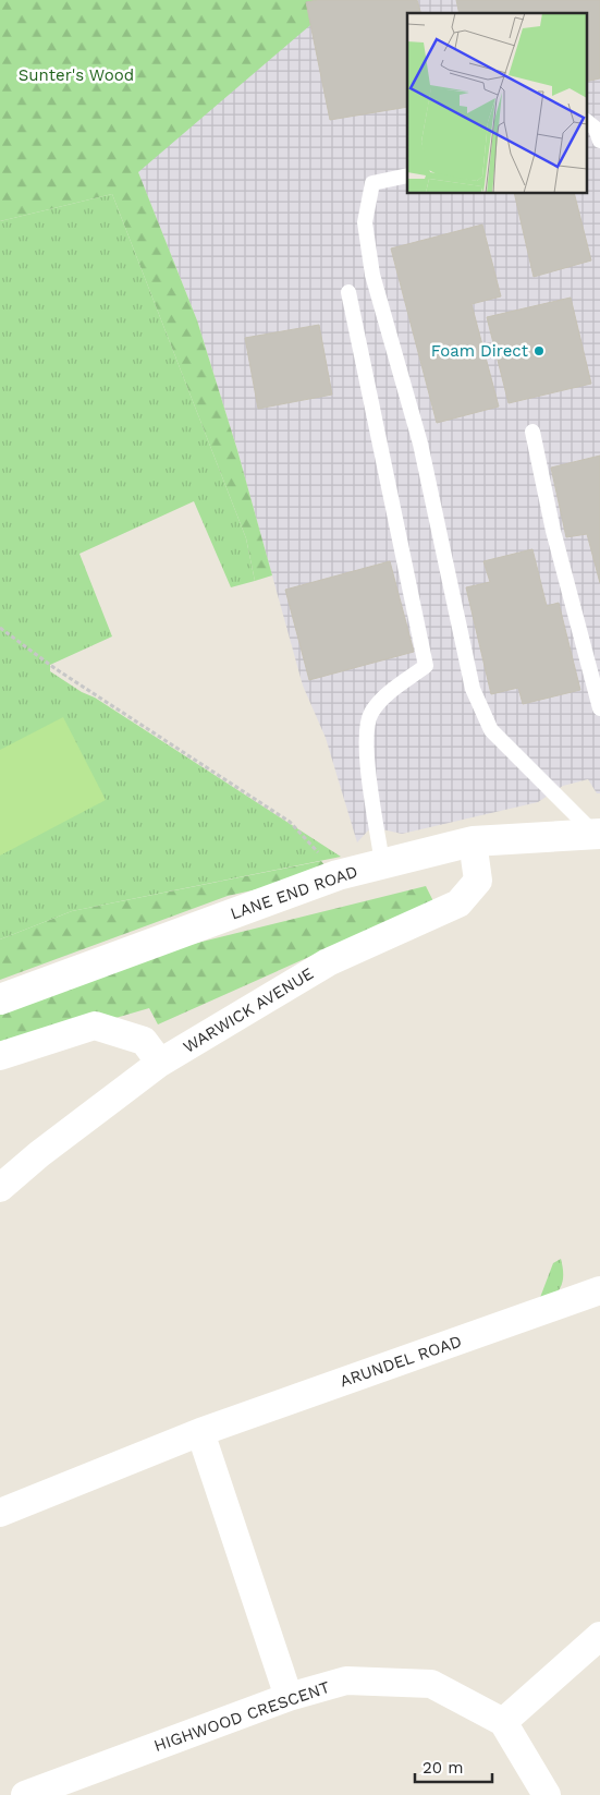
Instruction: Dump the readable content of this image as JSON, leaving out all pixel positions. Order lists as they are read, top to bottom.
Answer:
{
  "streets": {
    "street": [
      "LANE END ROAD",
      "WARWICK AVENUE",
      "ARUNDEL ROAD",
      "HIGHWOOD CRESCENT"
    ]
  },
  "crossings": [
    ["LANE END ROAD", "WARWICK AVENUE"]
  ],
  "parks": ["Sunter's Wood"],
  "places": ["Foam Direct"],
  "scale_bar": "20 m"
}
